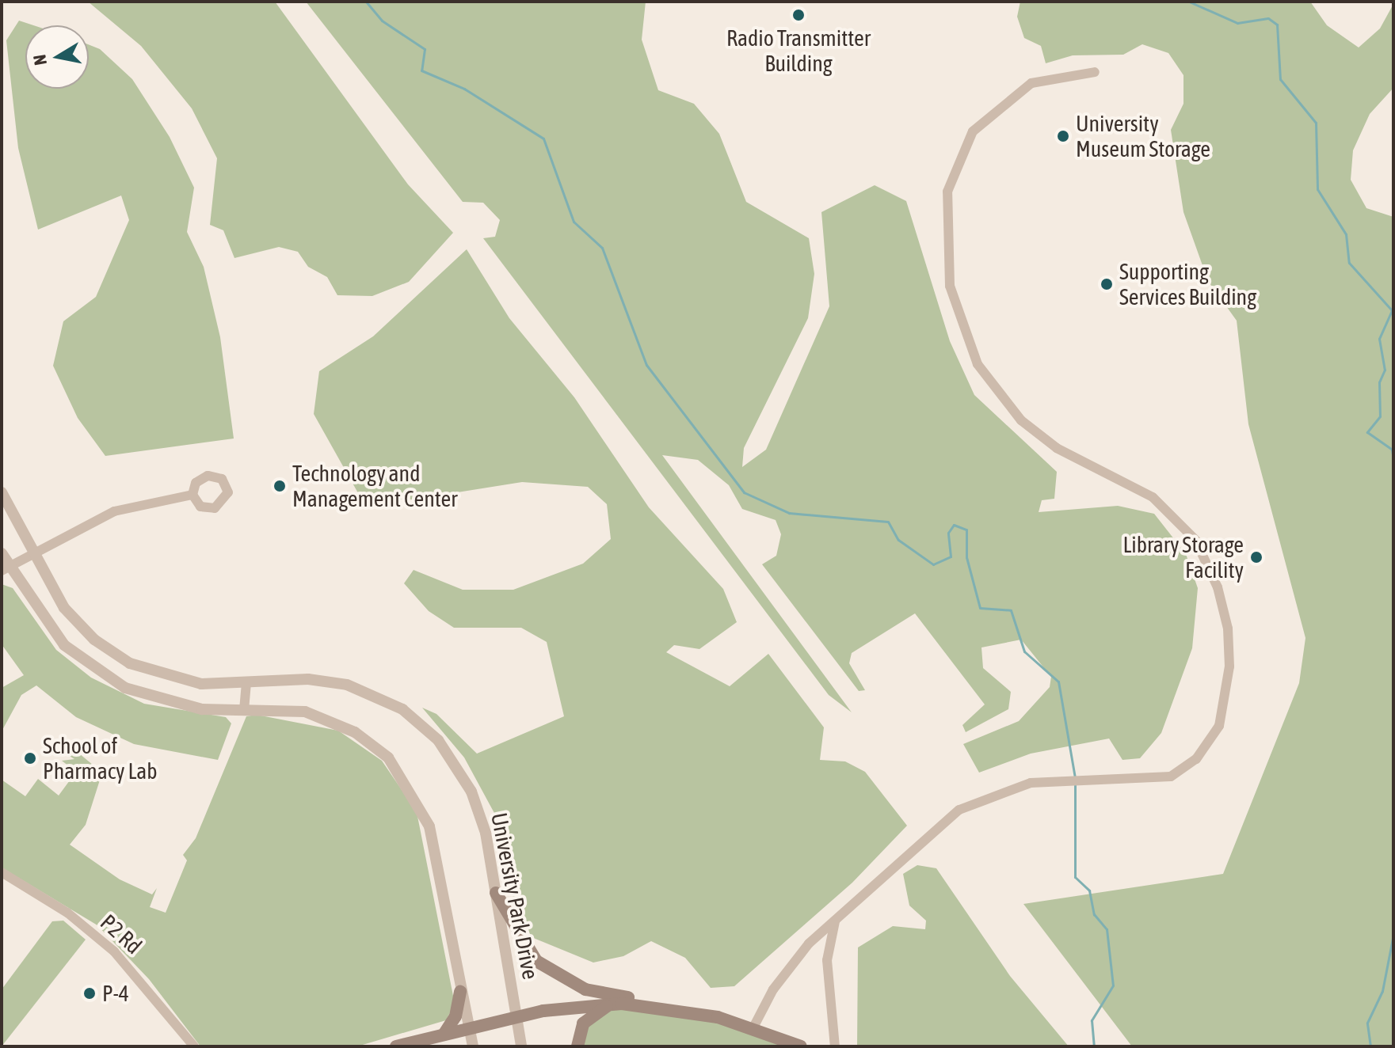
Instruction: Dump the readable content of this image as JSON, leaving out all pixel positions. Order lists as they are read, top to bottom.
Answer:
{
  "streets": {
    "street": ["University Park Drive", "P2 Rd"]
  },
  "places": [
    "Radio Transmitter Building",
    "University Museum Storage",
    "Supporting Services Building",
    "Technology and Management Center",
    "Library Storage Facility",
    "School of Pharmacy Lab",
    "P-4"
  ],
  "north": "left"
}
